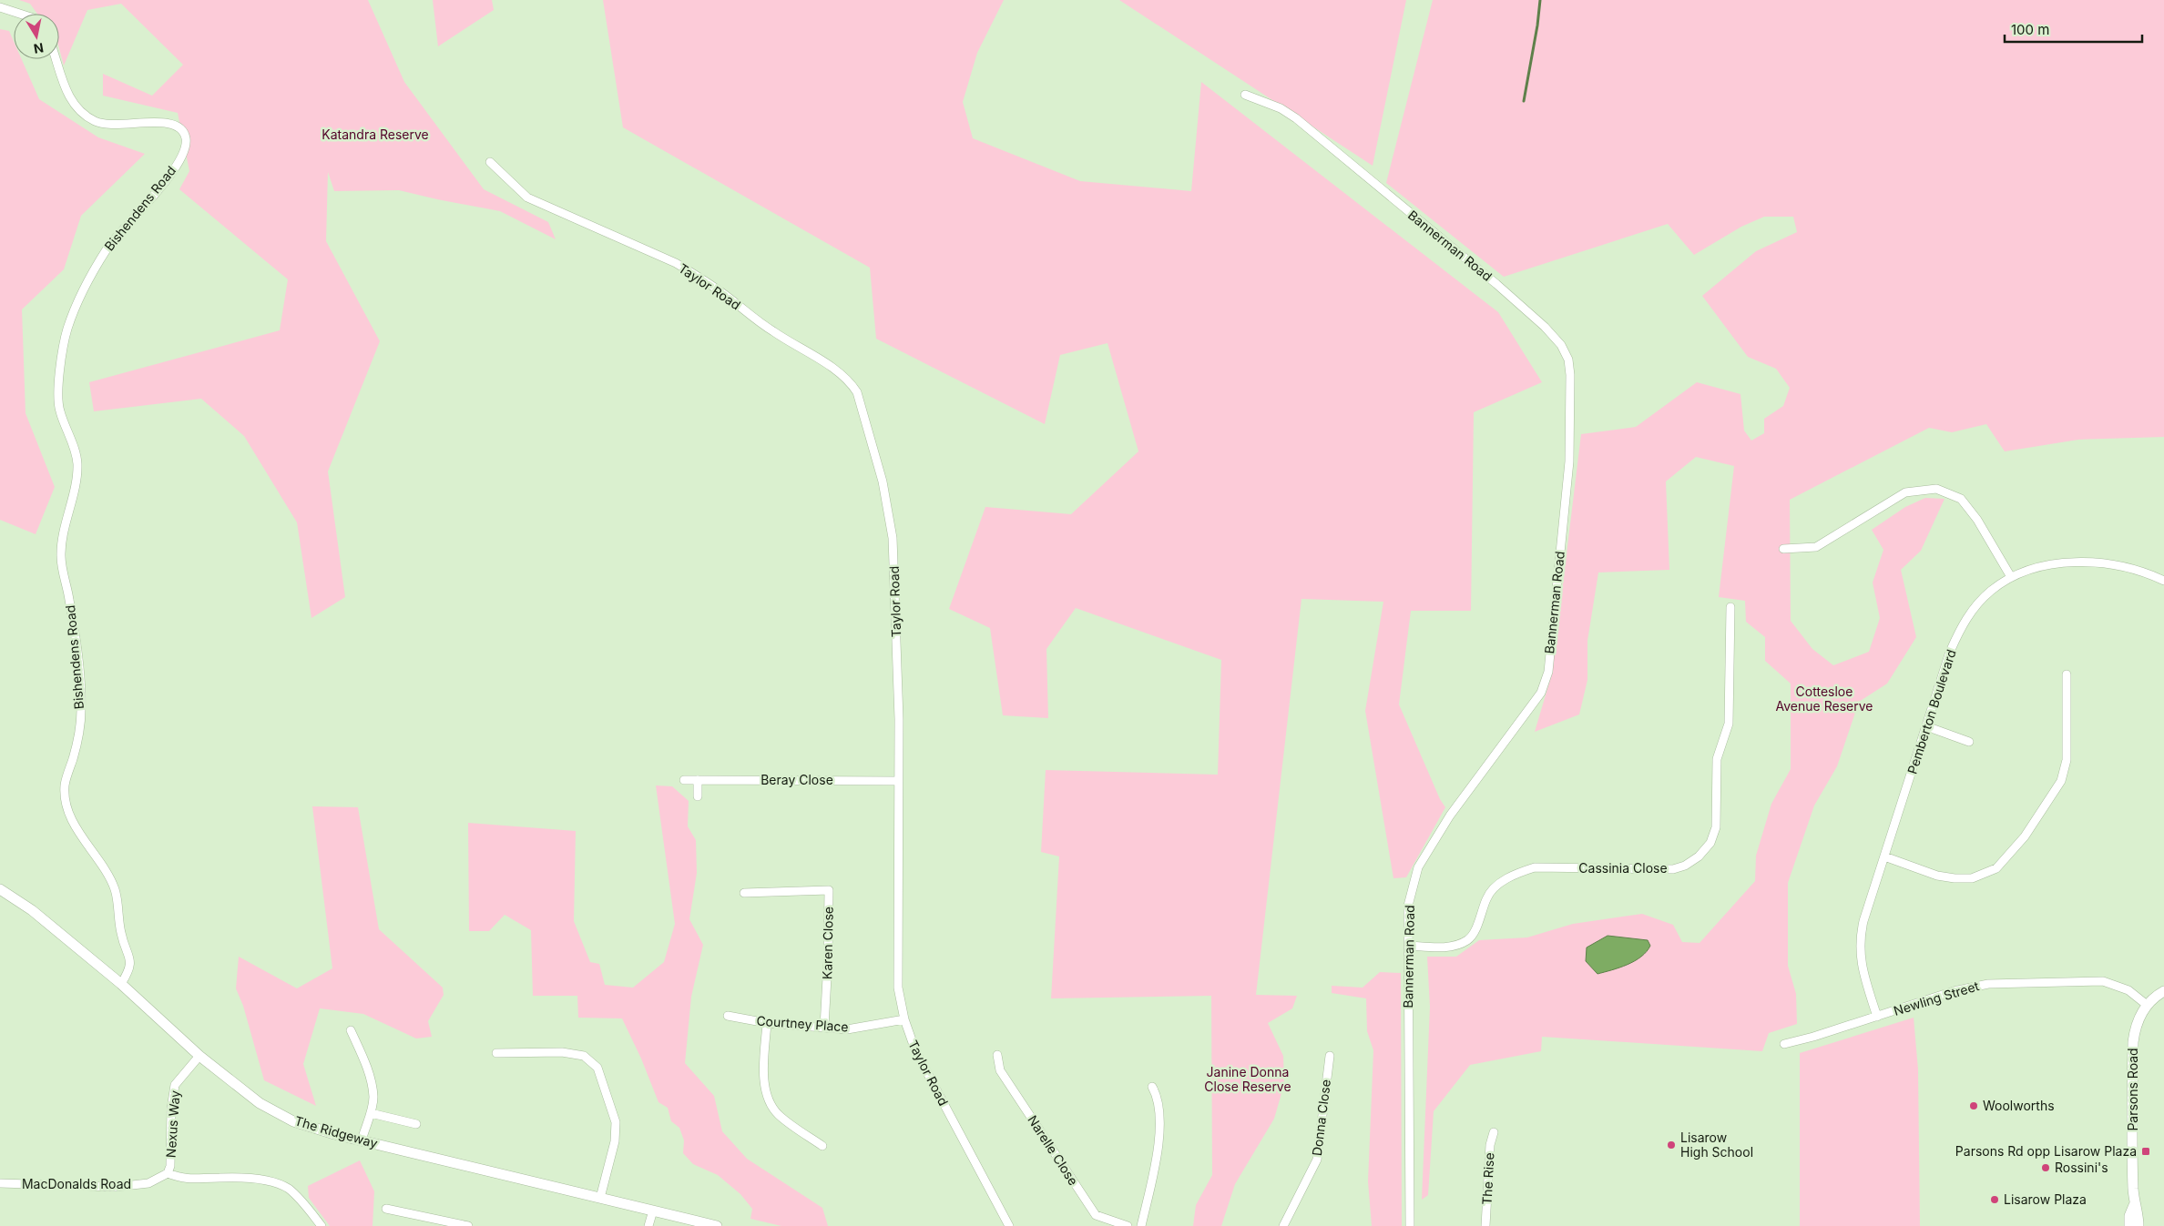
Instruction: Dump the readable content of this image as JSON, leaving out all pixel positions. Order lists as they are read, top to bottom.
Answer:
{
  "streets": {
    "street": [
      "Bishendens Road",
      "Bannerman Road",
      "Taylor Road",
      "Pemberton Boulevard",
      "Beray Close",
      "Cassinia Close",
      "Karen Close",
      "Newling Street",
      "Courtney Place",
      "Parsons Road",
      "Donna Close",
      "Nexus Way",
      "The Ridgeway",
      "Narelle Close",
      "The Rise",
      "MacDonalds Road"
    ]
  },
  "crossings": [
    ["Bishendens Road", "The Ridgeway"],
    ["Bannerman Road", "Cassinia Close"],
    ["Taylor Road", "Beray Close"],
    ["Taylor Road", "Courtney Place"],
    ["Pemberton Boulevard", "Newling Street"],
    ["Karen Close", "Courtney Place"],
    ["Newling Street", "Parsons Road"],
    ["Nexus Way", "The Ridgeway"],
    ["Nexus Way", "MacDonalds Road"]
  ],
  "parks": ["Katandra Reserve", "Cottesloe Avenue Reserve", "Janine Donna Close Reserve"],
  "places": {
    "other": [
      "Woolworths",
      "Lisarow High School",
      "Rossini's",
      "Lisarow Plaza"
    ],
    "transit": ["Parsons Rd opp Lisarow Plaza"]
  },
  "scale_bar": "100 m",
  "north": "bottom"
}
